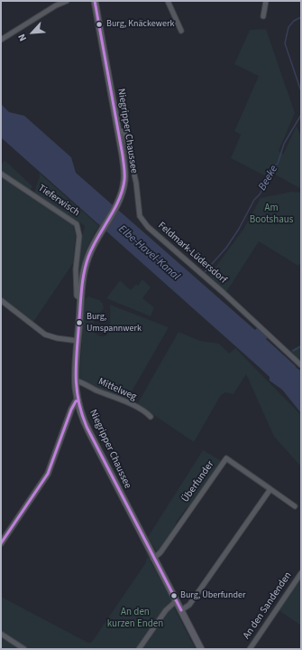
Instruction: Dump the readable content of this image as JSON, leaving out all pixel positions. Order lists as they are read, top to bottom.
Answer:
{
  "streets": {
    "main road": ["Niegripper Chaussee"],
    "street": [
      "Tieferwisch",
      "Feldmark-Lüdersdorf",
      "Mittelweg",
      "Überfunder",
      "An den Sandenden"
    ]
  },
  "crossings": [
    ["Niegripper Chaussee", "Tieferwisch"],
    ["Niegripper Chaussee", "Feldmark-Lüdersdorf"],
    ["Niegripper Chaussee", "Mittelweg"],
    ["Niegripper Chaussee", "Überfunder"]
  ],
  "water": ["Beeke", "Elbe-Havel-Kanal"],
  "parks": ["Am Bootshaus", "An den kurzen Enden"],
  "places": ["Burg, Knäckewerk", "Burg, Umspannwerk", "Burg, Überfunder"],
  "north": "bottom left"
}
